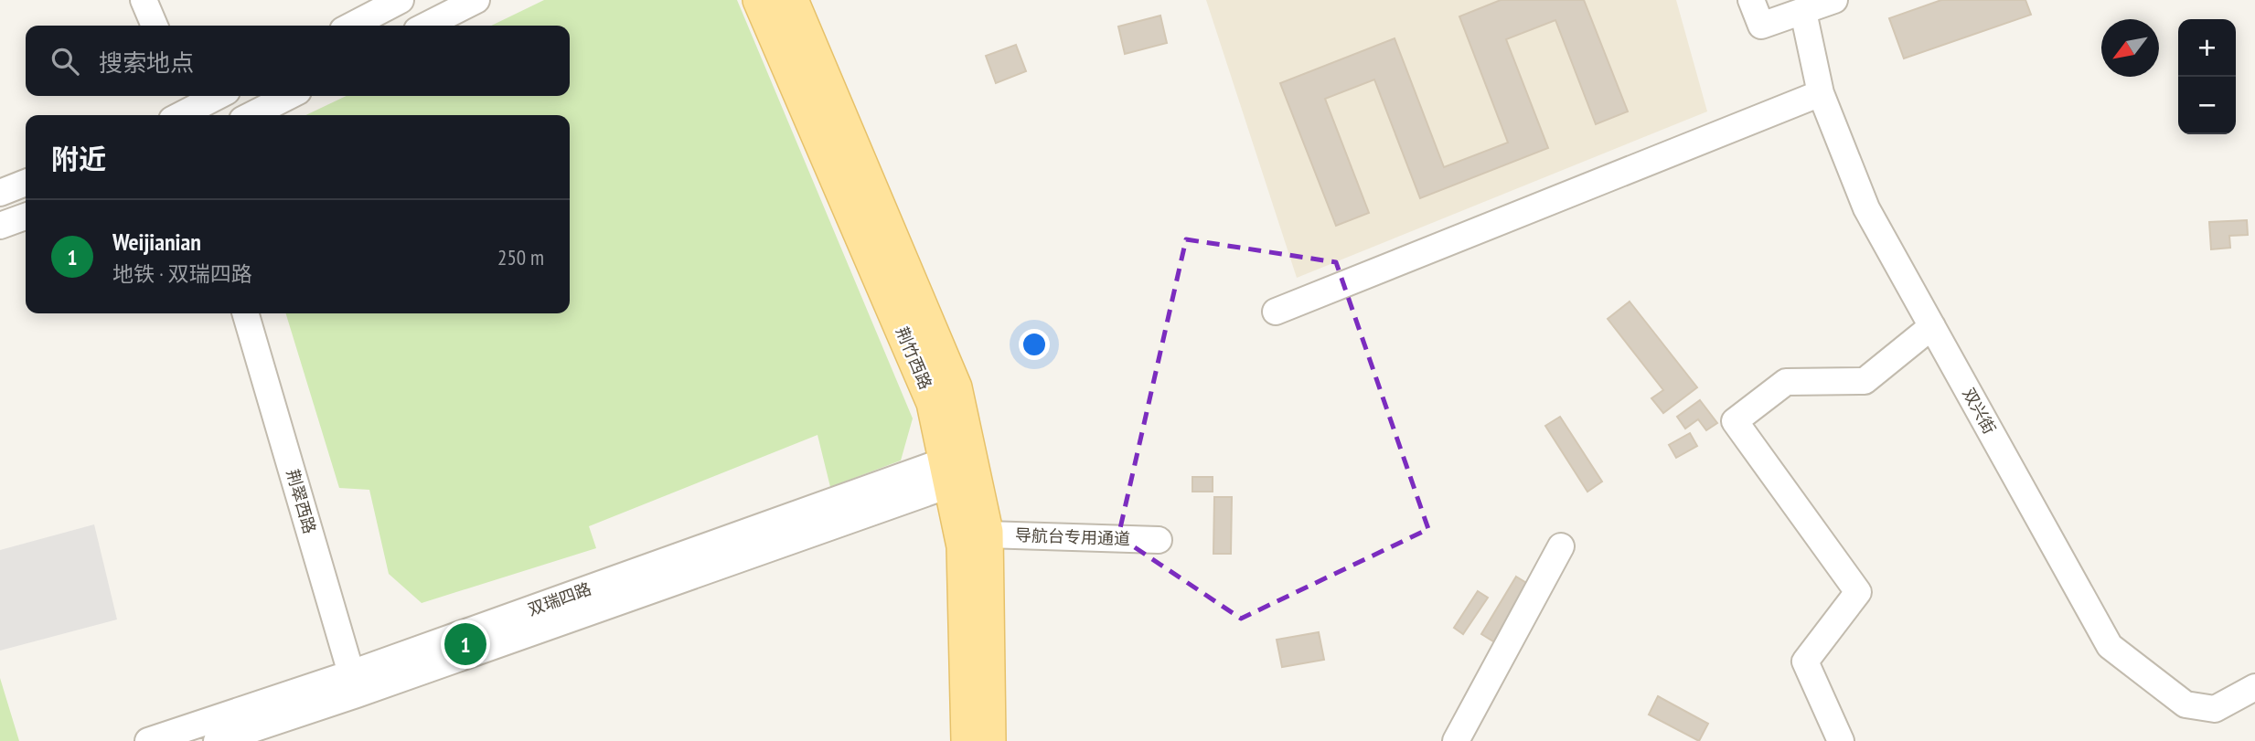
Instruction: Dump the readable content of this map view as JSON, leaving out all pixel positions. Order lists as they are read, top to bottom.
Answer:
{
  "streets": {
    "main road": ["荆竹西路"],
    "street": [
      "双兴街",
      "荆翠西路",
      "导航台专用通道",
      "双瑞四路"
    ]
  },
  "crossings": [
    ["荆竹西路", "导航台专用通道"],
    ["荆竹西路", "双瑞四路"],
    ["荆翠西路", "双瑞四路"]
  ],
  "north": "bottom left",
  "page": {
    "map_buttons": ["+", "−"],
    "search": "搜索地点",
    "heading": "附近",
    "list": [
      {
        "mark": "1",
        "name": "Weijianian",
        "note": "地铁 · 双瑞四路",
        "value": "250 m"
      }
    ],
    "pins": "1"
  }
}
